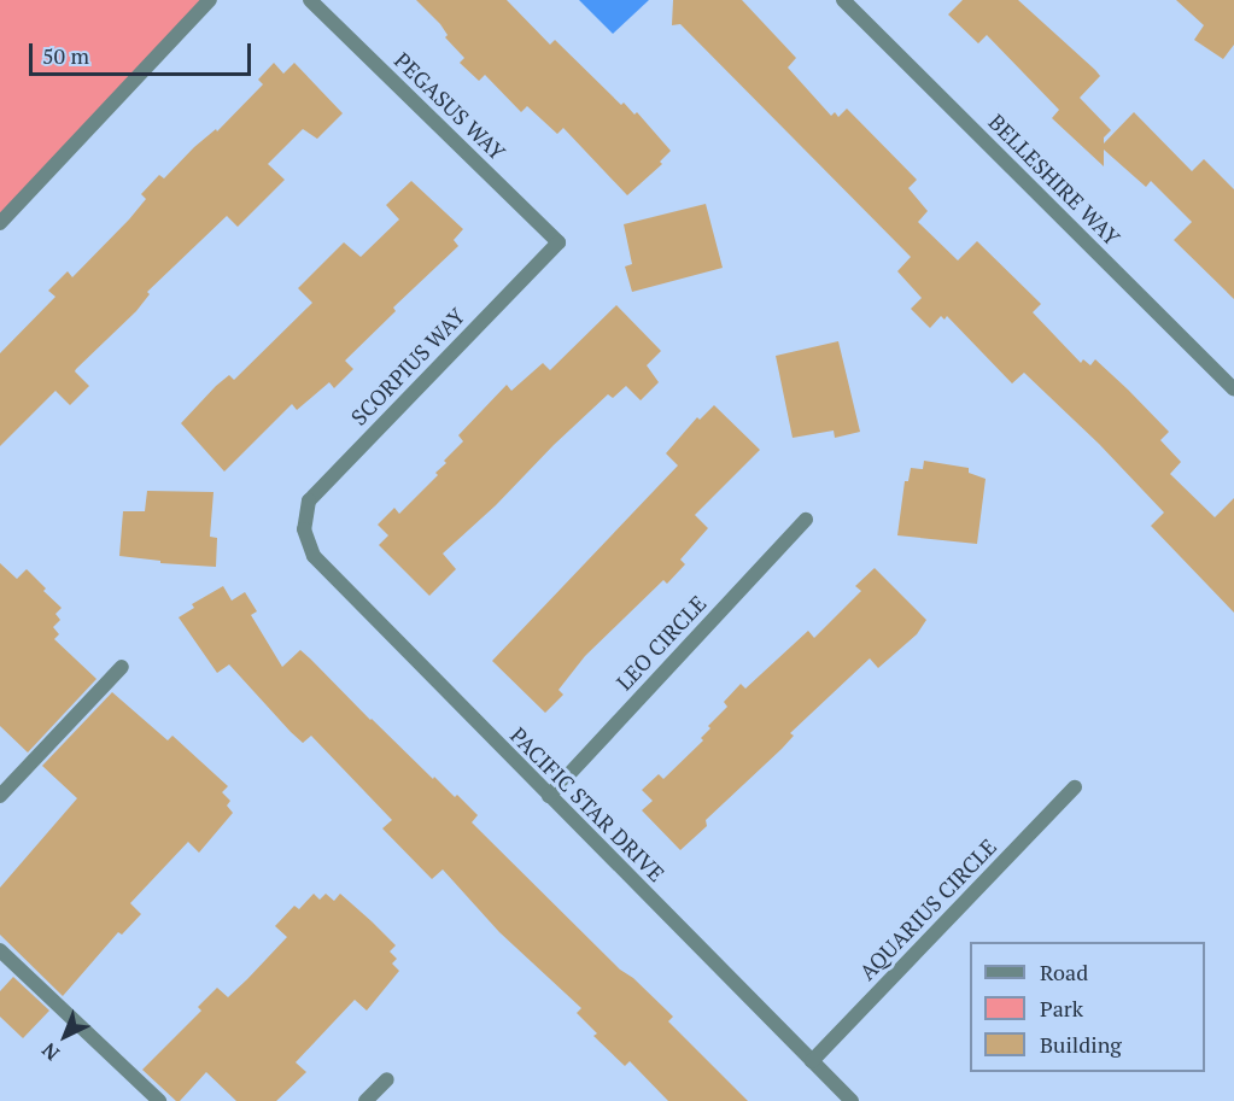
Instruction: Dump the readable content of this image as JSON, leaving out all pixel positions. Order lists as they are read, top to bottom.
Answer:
{
  "streets": {
    "street": [
      "PEGASUS WAY",
      "BELLESHIRE WAY",
      "SCORPIUS WAY",
      "LEO CIRCLE",
      "PACIFIC STAR DRIVE",
      "AQUARIUS CIRCLE"
    ]
  },
  "crossings": [
    ["PEGASUS WAY", "SCORPIUS WAY"],
    ["SCORPIUS WAY", "PACIFIC STAR DRIVE"],
    ["LEO CIRCLE", "PACIFIC STAR DRIVE"],
    ["PACIFIC STAR DRIVE", "AQUARIUS CIRCLE"]
  ],
  "legend": ["Road", "Park", "Building"],
  "scale_bar": "50 m",
  "north": "bottom left"
}
